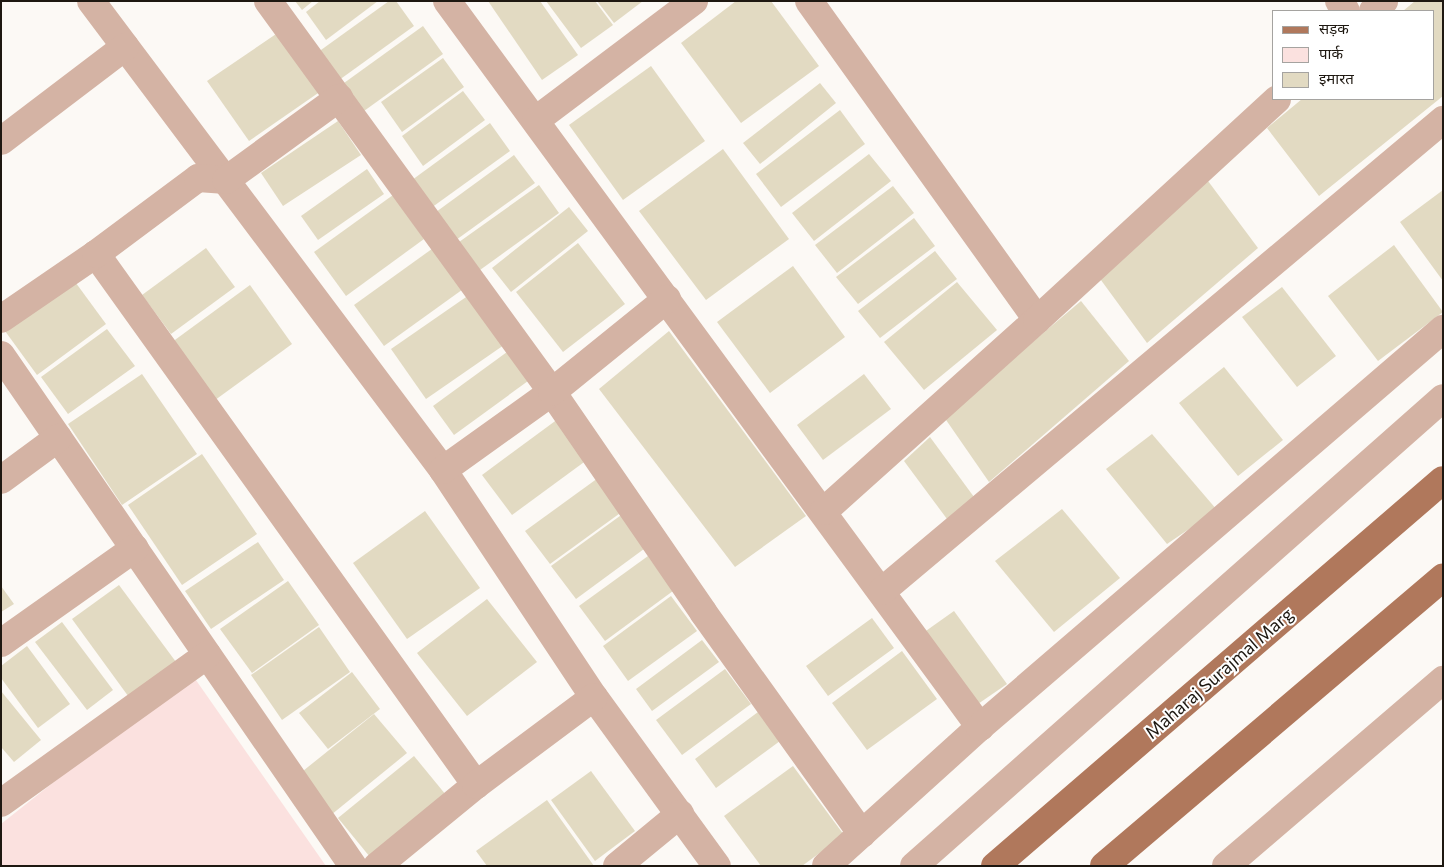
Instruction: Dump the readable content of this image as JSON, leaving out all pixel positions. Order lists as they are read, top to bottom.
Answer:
{
  "streets": {
    "main road": ["Maharaj Surajmal Marg"]
  },
  "legend": ["सड़क", "पार्क", "इमारत"]
}
